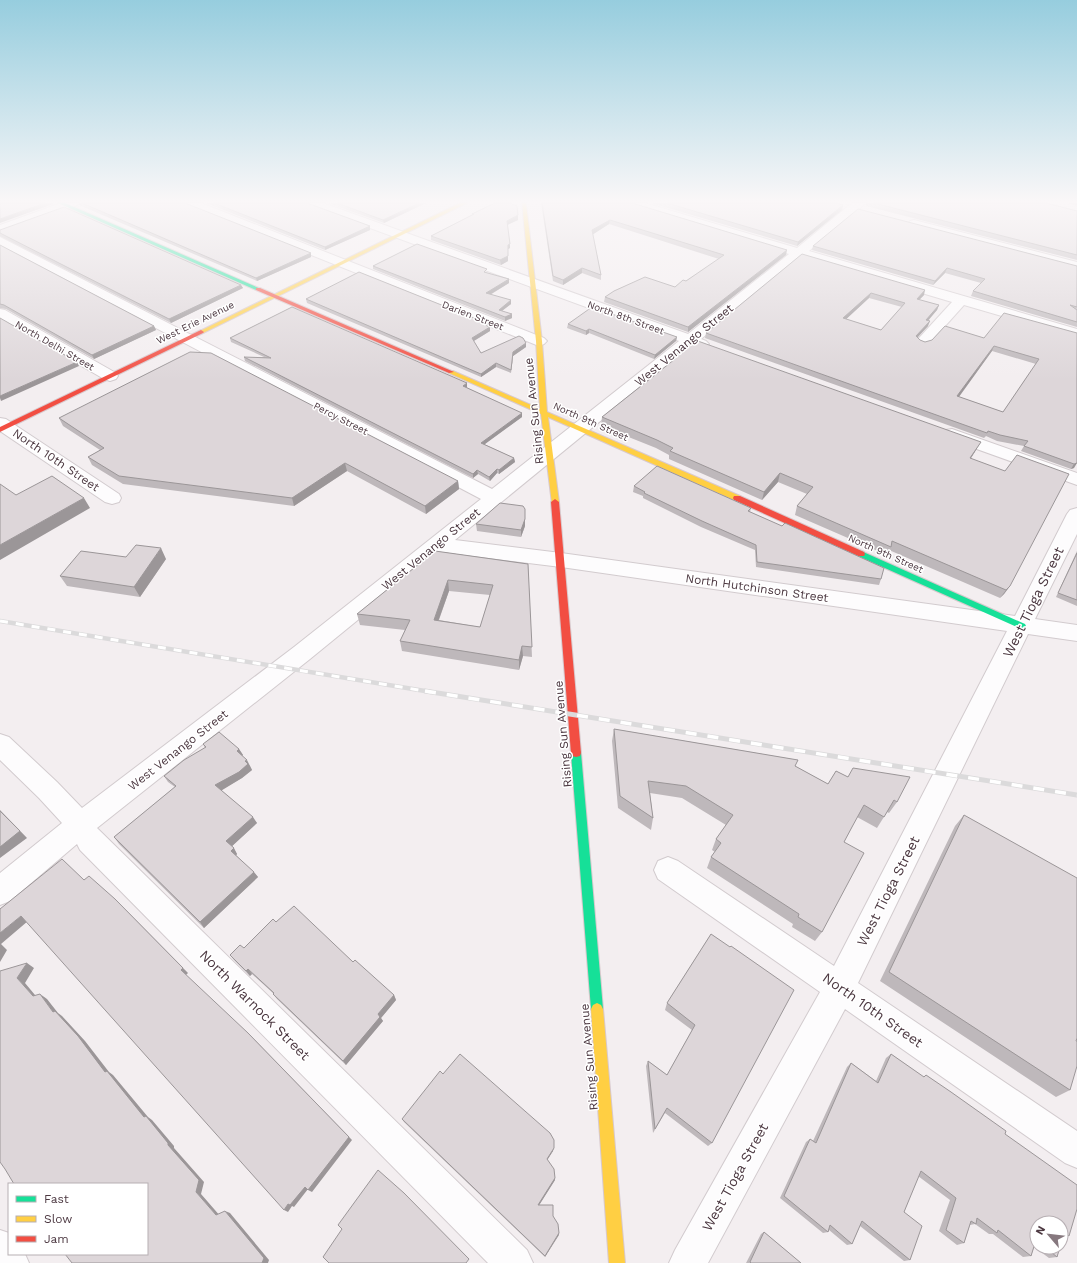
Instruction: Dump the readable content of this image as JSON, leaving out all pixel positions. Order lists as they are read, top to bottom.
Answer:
{
  "streets": {
    "street": [
      "Darien Street",
      "North 8th Street",
      "West Erie Avenue",
      "North Delhi Street",
      "West Venango Street",
      "Rising Sun Avenue",
      "Percy Street",
      "North 9th Street",
      "North 10th Street",
      "North Hutchinson Street",
      "West Tioga Street",
      "North Warnock Street"
    ]
  },
  "crossings": [
    ["Darien Street", "West Erie Avenue"],
    ["Darien Street", "Rising Sun Avenue"],
    ["North 8th Street", "West Venango Street"],
    ["North 8th Street", "Rising Sun Avenue"],
    ["West Erie Avenue", "North Delhi Street"],
    ["West Erie Avenue", "Percy Street"],
    ["West Erie Avenue", "North 9th Street"],
    ["West Erie Avenue", "North 10th Street"],
    ["West Venango Street", "Rising Sun Avenue"],
    ["West Venango Street", "Percy Street"],
    ["West Venango Street", "North 9th Street"],
    ["West Venango Street", "North Hutchinson Street"],
    ["West Venango Street", "North Warnock Street"],
    ["Rising Sun Avenue", "North 9th Street"],
    ["Rising Sun Avenue", "North Hutchinson Street"],
    ["North 9th Street", "North Hutchinson Street"],
    ["North 9th Street", "West Tioga Street"],
    ["North 10th Street", "West Tioga Street"],
    ["North Hutchinson Street", "West Tioga Street"]
  ],
  "legend": ["Fast", "Slow", "Jam"],
  "north": "top left"
}
